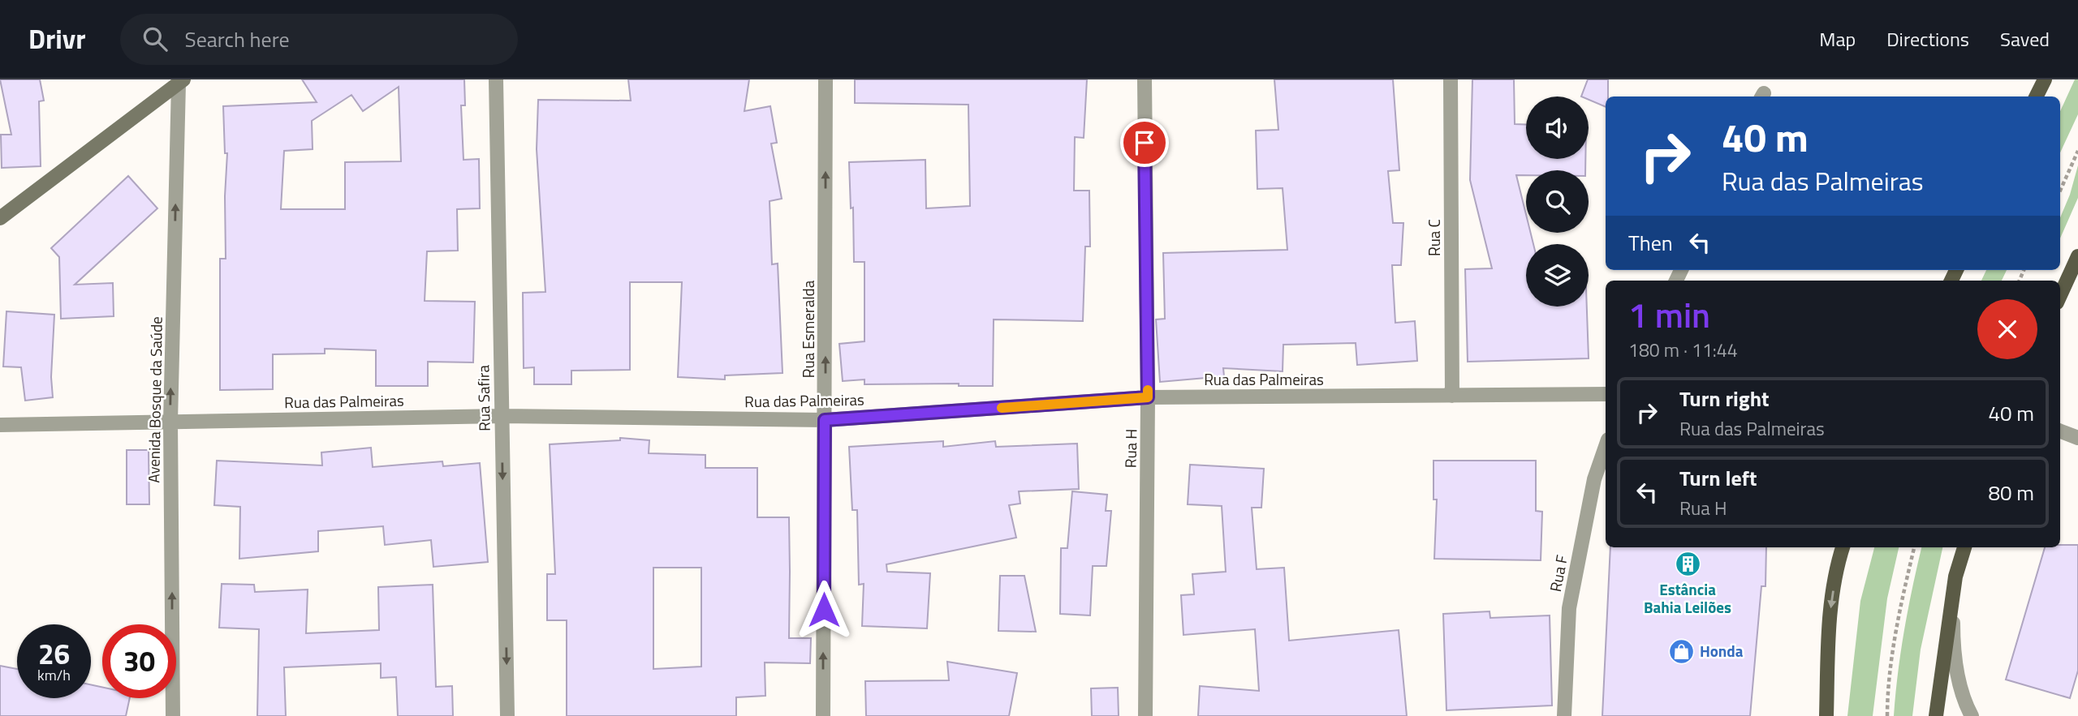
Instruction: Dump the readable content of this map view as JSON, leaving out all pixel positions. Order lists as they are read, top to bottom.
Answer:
{
  "streets": {
    "street": [
      "Rua C",
      "Rua Esmeralda",
      "Rua das Palmeiras",
      "Rua Safira",
      "Avenida Bosque da Saúde",
      "Rua H",
      "Rua F"
    ]
  },
  "crossings": [
    ["Rua C", "Rua das Palmeiras"],
    ["Rua Esmeralda", "Rua das Palmeiras"],
    ["Rua das Palmeiras", "Rua Safira"],
    ["Rua das Palmeiras", "Avenida Bosque da Saúde"],
    ["Rua das Palmeiras", "Rua H"]
  ],
  "one_way": ["Rua Esmeralda", "Rua Safira", "Avenida Bosque da Saúde"],
  "places": {
    "building": ["Estância Bahia Leilões"],
    "shop": ["Honda"]
  },
  "page": {
    "header": "Drivr",
    "search": "Search here",
    "nav": ["Map", "Directions", "Saved"],
    "turn": ["40 m", "Rua das Palmeiras"],
    "then": "Then",
    "heading": ["1 min", "180 m · 11:44"],
    "list": [
      {
        "name": "Turn right",
        "note": "Rua das Palmeiras",
        "value": "40 m"
      },
      {
        "name": "Turn left",
        "note": "Rua H",
        "value": "80 m"
      }
    ],
    "speed": "26 km/h",
    "limit": "30"
  }
}
